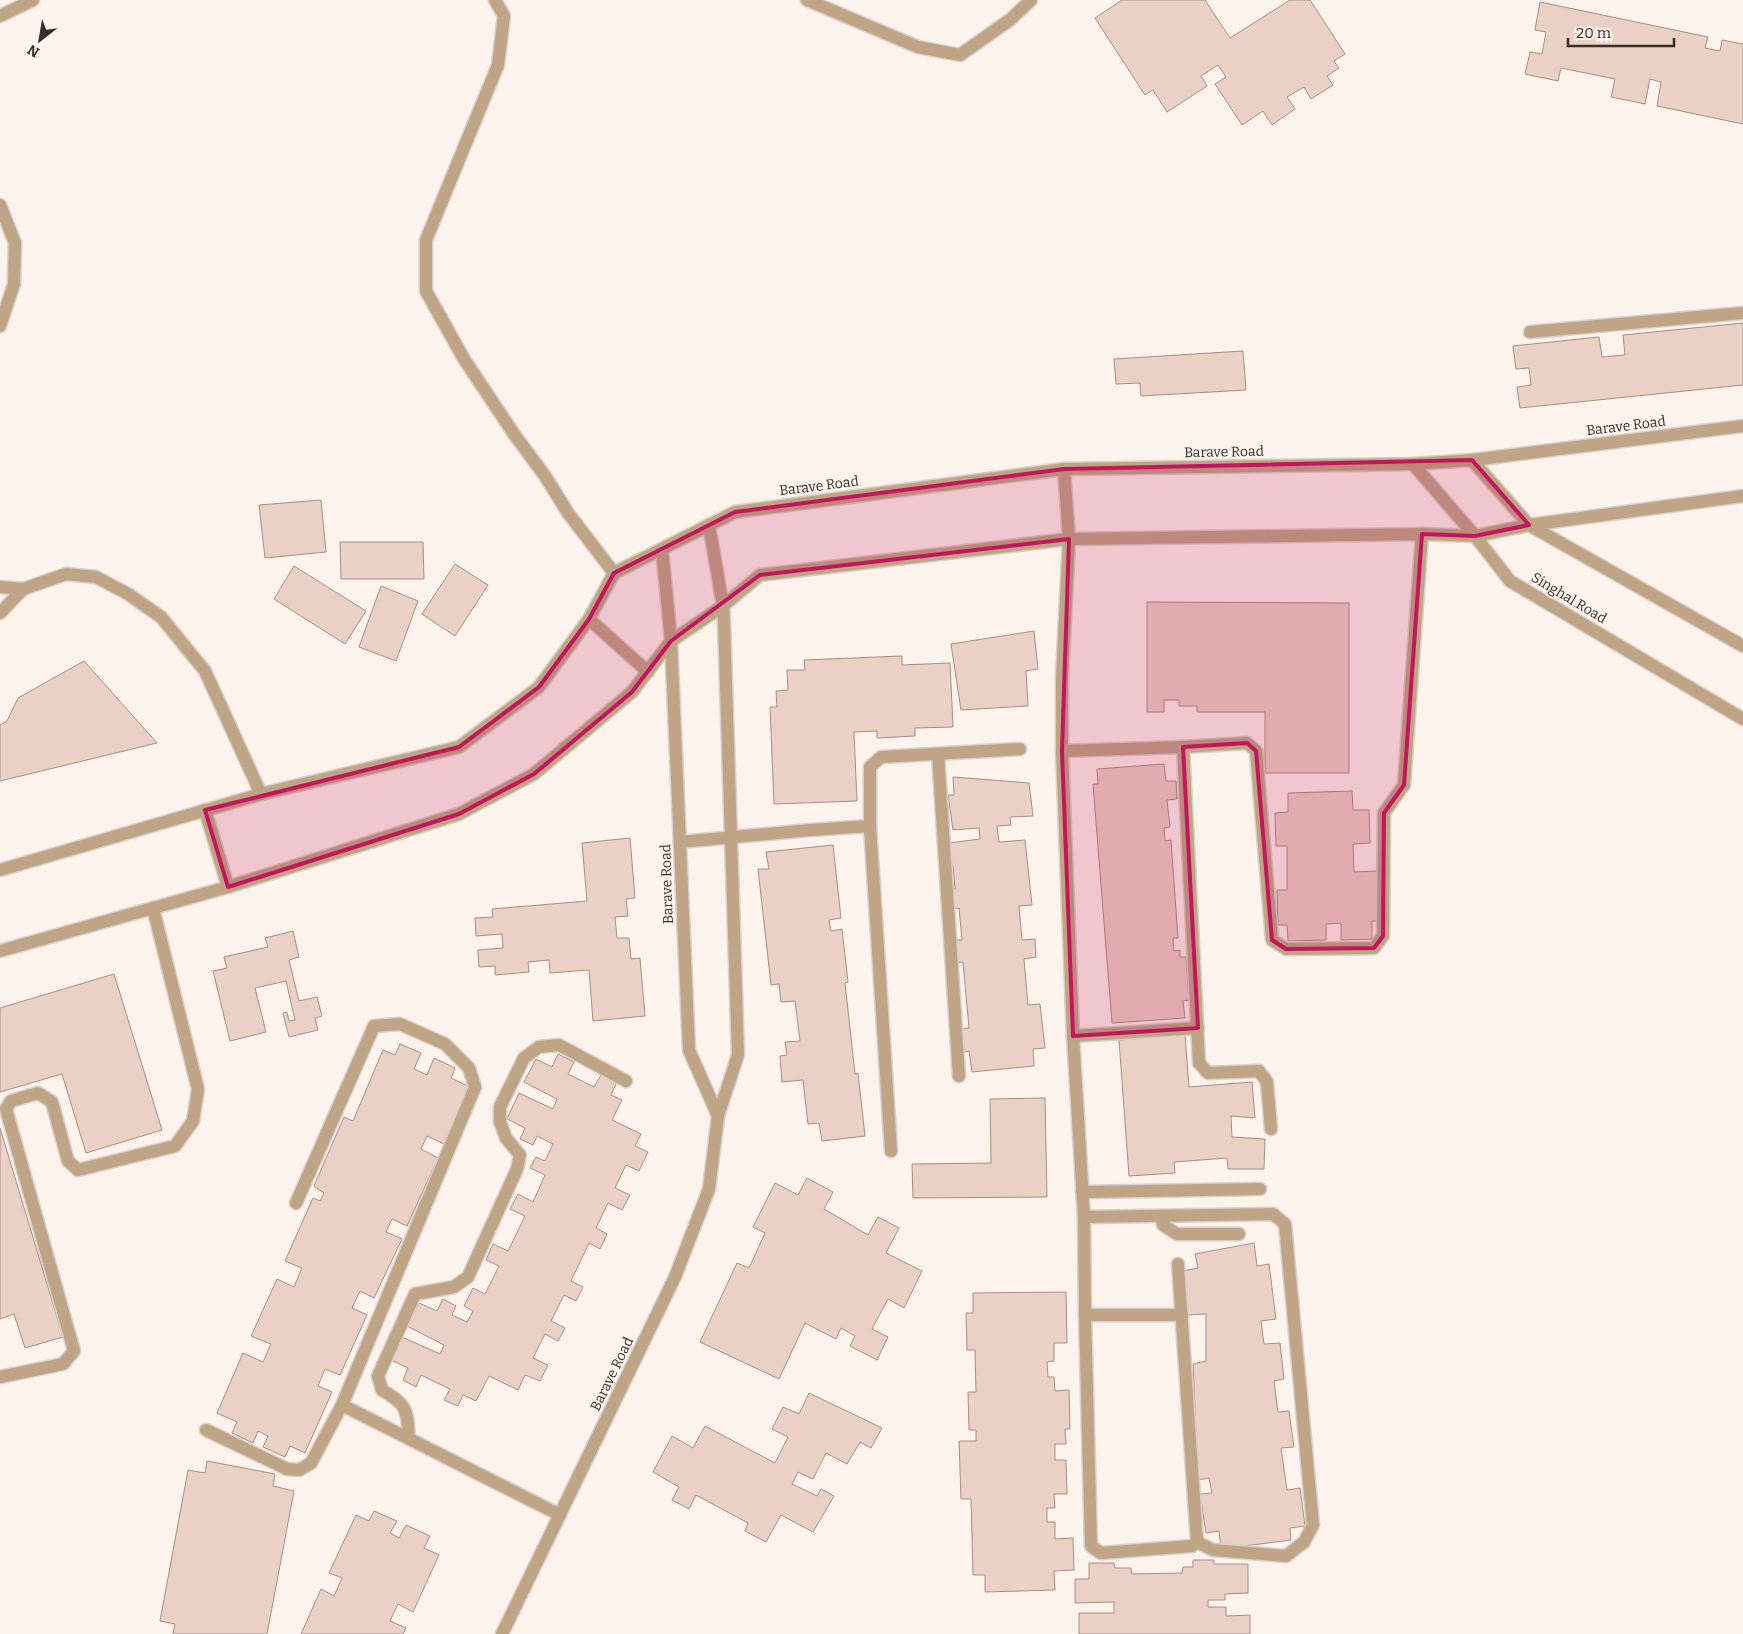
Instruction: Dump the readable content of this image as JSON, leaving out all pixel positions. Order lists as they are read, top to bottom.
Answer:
{
  "streets": {
    "street": ["Barave Road", "Singhal Road"]
  },
  "crossings": [
    ["Barave Road", "Singhal Road"]
  ],
  "scale_bar": "20 m",
  "north": "bottom left"
}
